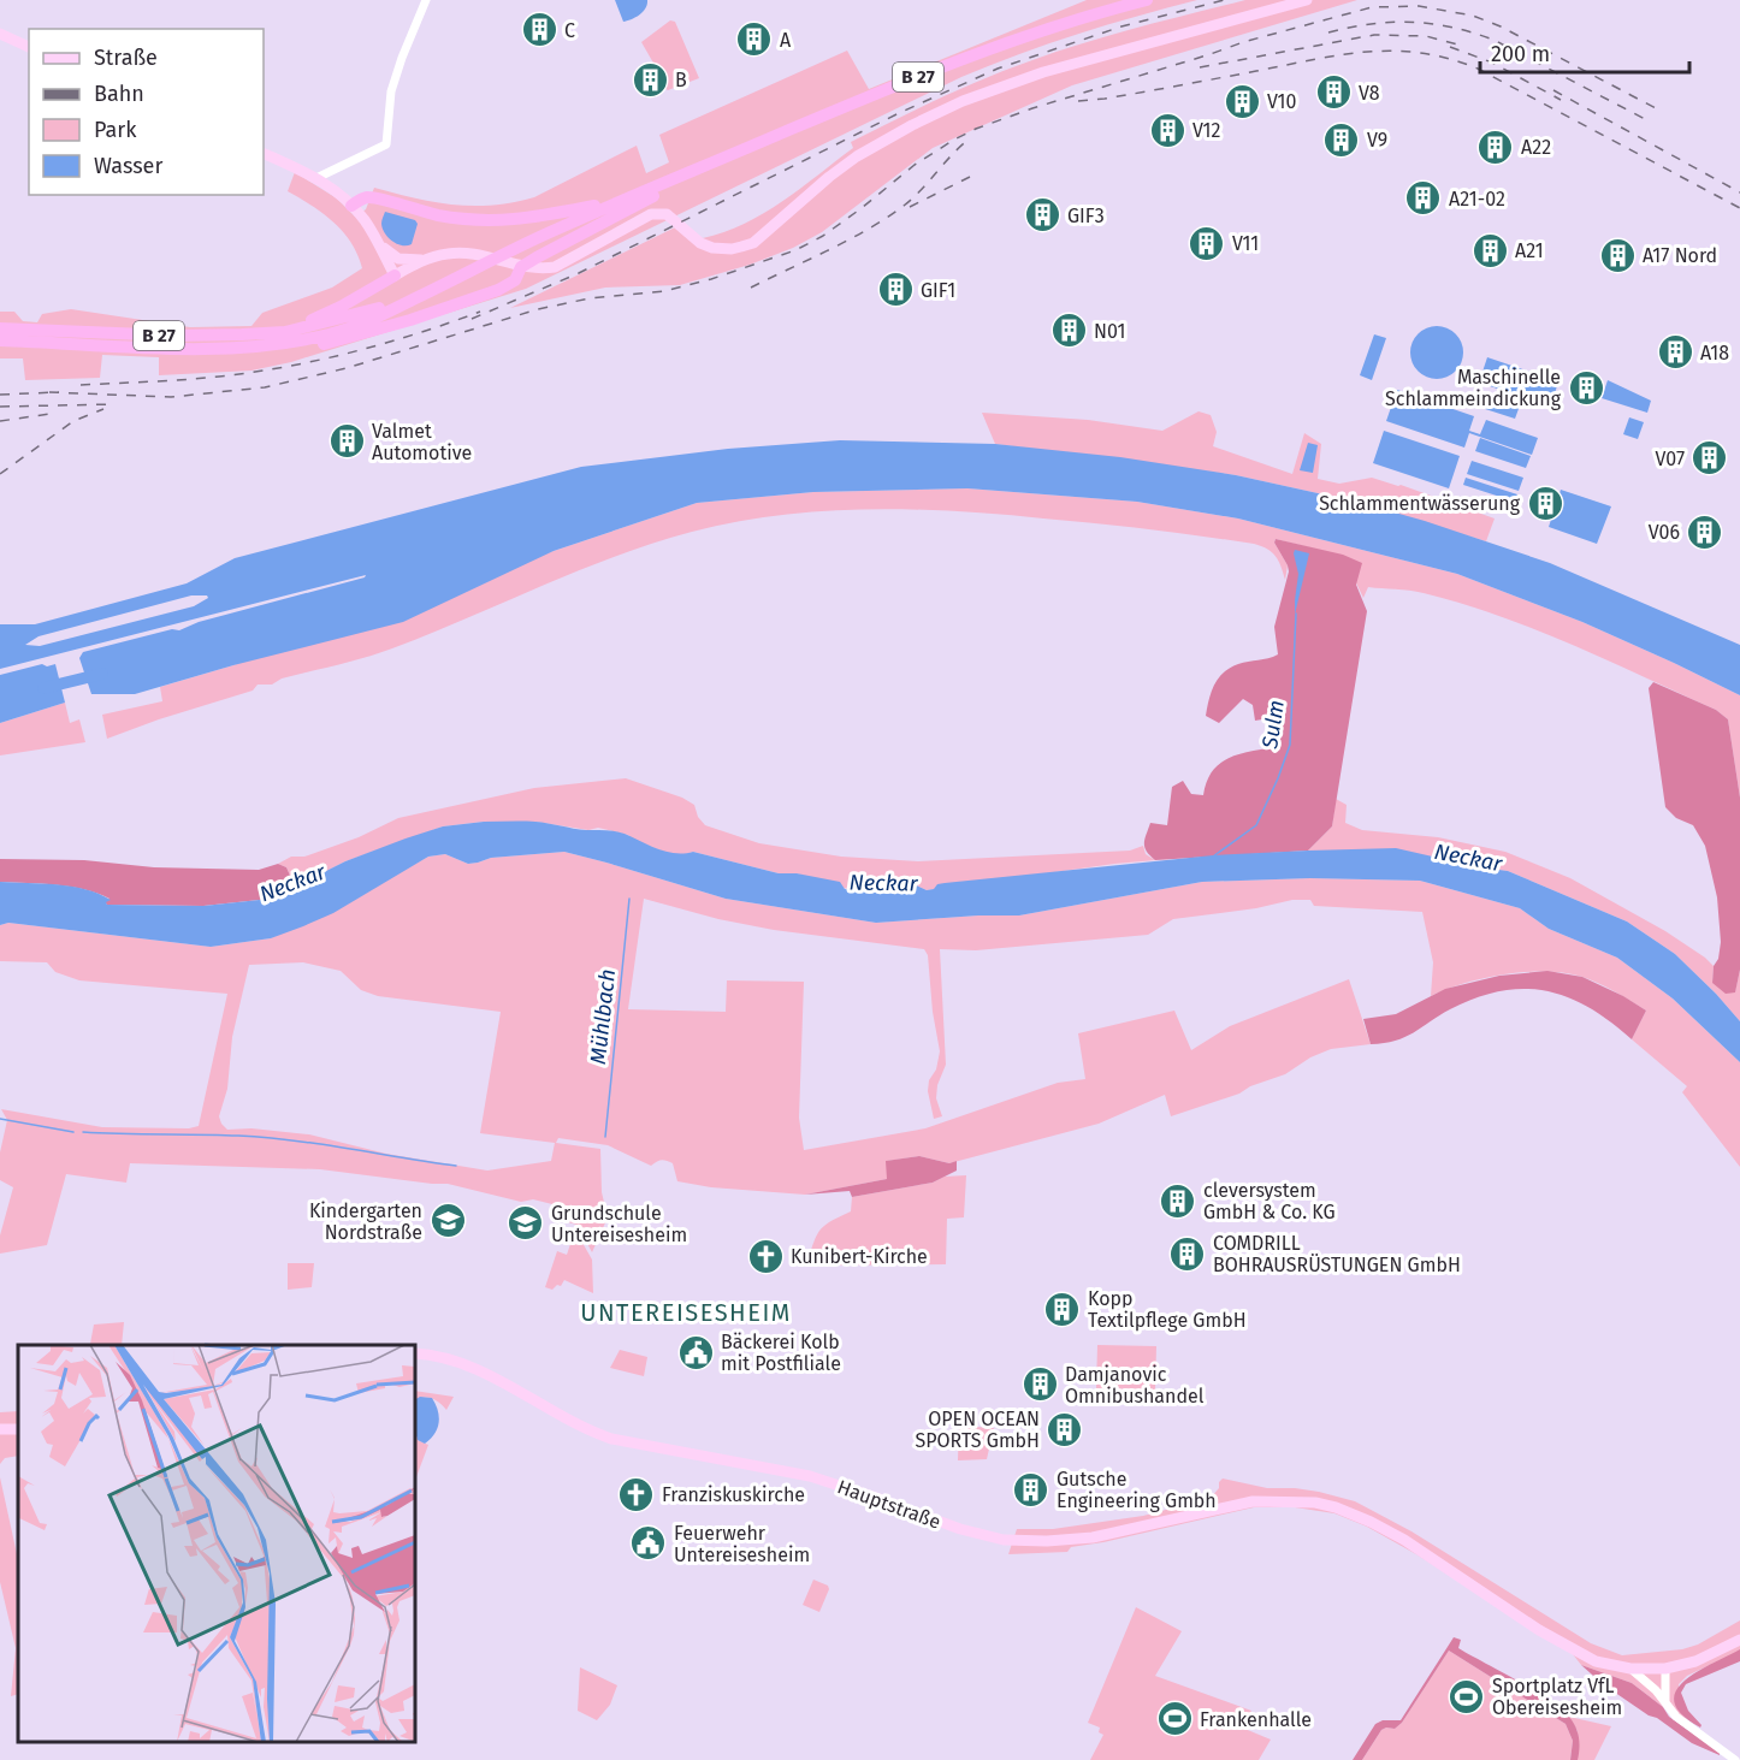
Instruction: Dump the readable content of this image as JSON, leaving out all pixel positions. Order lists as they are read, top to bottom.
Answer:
{
  "streets": {
    "highway": ["B 27"],
    "main road": ["Hauptstraße"]
  },
  "districts": ["UNTEREISESHEIM"],
  "water": ["Sulm", "Neckar", "Mühlbach"],
  "places": {
    "building": [
      "C",
      "A",
      "B",
      "V8",
      "V10",
      "V12",
      "V9",
      "A22",
      "A21-02",
      "GIF3",
      "V11",
      "A21",
      "A17 Nord",
      "GIF1",
      "N01",
      "A18",
      "Maschinelle Schlammeindickung",
      "Valmet Automotive",
      "V07",
      "Schlammentwässerung",
      "V06",
      "cleversystem GmbH & Co. KG",
      "COMDRILL BOHRAUSRÜSTUNGEN GmbH",
      "Kopp Textilpflege GmbH",
      "Damjanovic Omnibushandel",
      "OPEN OCEAN SPORTS GmbH",
      "Gutsche Engineering Gmbh"
    ],
    "school or university": ["Kindergarten Nordstraße", "Grundschule Untereisesheim"],
    "church": ["Kunibert-Kirche", "Franziskuskirche"],
    "public building": ["Bäckerei Kolb mit Postfiliale", "Feuerwehr Untereisesheim"],
    "sports": ["Sportplatz VfL Obereisesheim", "Frankenhalle"]
  },
  "legend": [
    "Straße",
    "Bahn",
    "Park",
    "Wasser"
  ],
  "scale_bar": "200 m"
}
